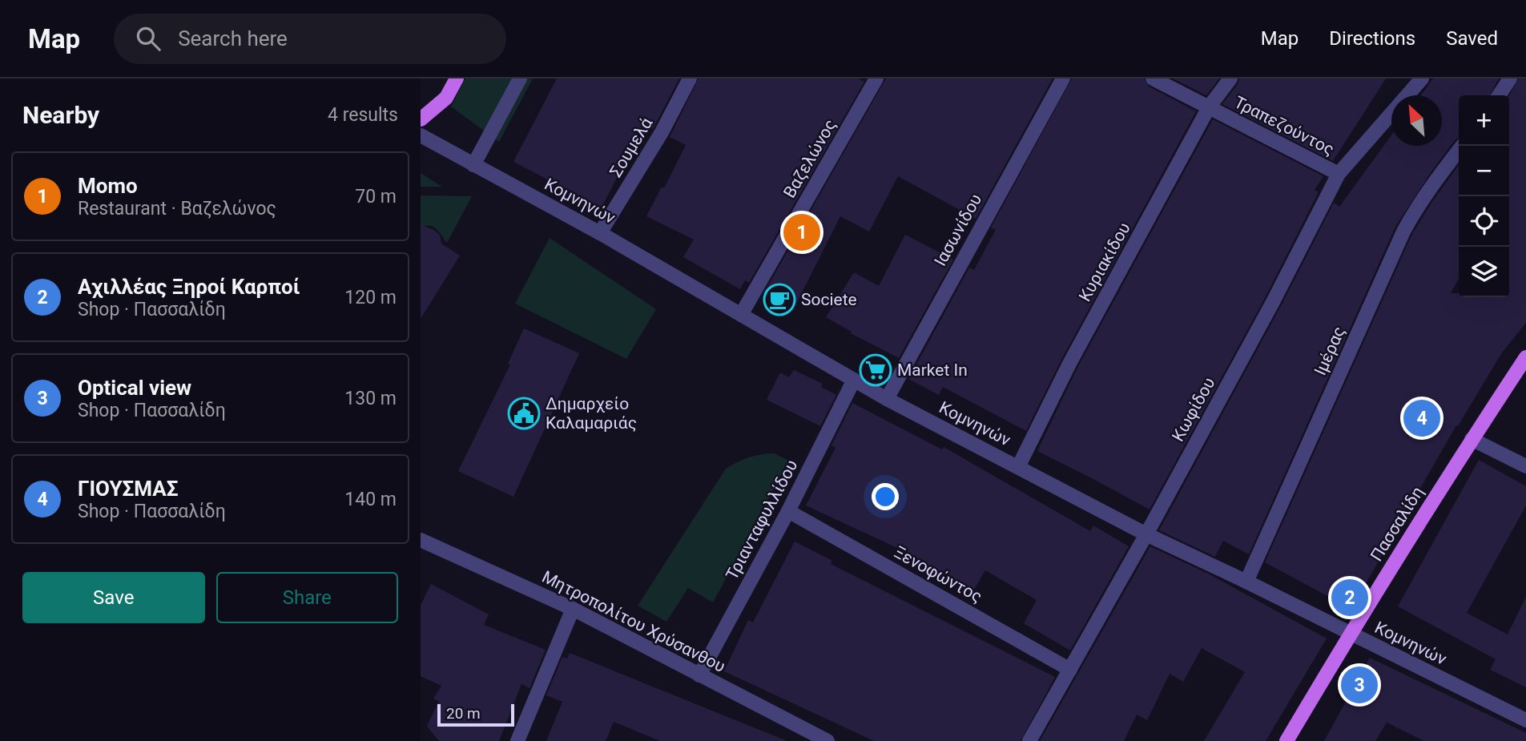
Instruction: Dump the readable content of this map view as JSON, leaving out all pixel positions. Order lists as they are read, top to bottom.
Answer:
{
  "streets": {
    "main road": ["Πασσαλίδη"],
    "street": [
      "Τραπεζούντος",
      "Σουμελά",
      "Βαζελώνος",
      "Κομνηνών",
      "Ιασωνίδου",
      "Κυριακίδου",
      "Ιμέρας",
      "Κωφίδου",
      "Τριανταφυλλίδου",
      "Ξενοφώντος",
      "Μητροπολίτου Χρύσανθου"
    ]
  },
  "crossings": [
    ["Τραπεζούντος", "Κυριακίδου"],
    ["Τραπεζούντος", "Κωφίδου"],
    ["Σουμελά", "Κομνηνών"],
    ["Βαζελώνος", "Κομνηνών"],
    ["Κομνηνών", "Ιασωνίδου"],
    ["Κομνηνών", "Κυριακίδου"],
    ["Κομνηνών", "Ιμέρας"],
    ["Κομνηνών", "Κωφίδου"],
    ["Κομνηνών", "Τριανταφυλλίδου"],
    ["Κομνηνών", "Πασσαλίδη"],
    ["Κωφίδου", "Ξενοφώντος"],
    ["Τριανταφυλλίδου", "Ξενοφώντος"],
    ["Τριανταφυλλίδου", "Μητροπολίτου Χρύσανθου"]
  ],
  "places": {
    "cafe": ["Societe"],
    "supermarket": ["Market In"],
    "public building": ["Δημαρχείο Καλαμαριάς"]
  },
  "scale_bar": "20 m",
  "north": "top left",
  "page": {
    "header": "Map",
    "search": "Search here",
    "nav": ["Map", "Directions", "Saved"],
    "heading": ["Nearby", "4 results"],
    "map_buttons": ["+", "−"],
    "list": [
      {
        "mark": "1",
        "name": "Momo",
        "note": "Restaurant · Βαζελώνος",
        "value": "70 m"
      },
      {
        "mark": "2",
        "name": "Αχιλλέας Ξηροί Καρποί",
        "note": "Shop · Πασσαλίδη",
        "value": "120 m"
      },
      {
        "mark": "3",
        "name": "Optical view",
        "note": "Shop · Πασσαλίδη",
        "value": "130 m"
      },
      {
        "mark": "4",
        "name": "ΓΙΟΥΣΜΑΣ",
        "note": "Shop · Πασσαλίδη",
        "value": "140 m"
      }
    ],
    "pins": [
      "1",
      "4",
      "2",
      "3"
    ],
    "buttons": ["Save", "Share"],
    "scale": "20 m"
  }
}
